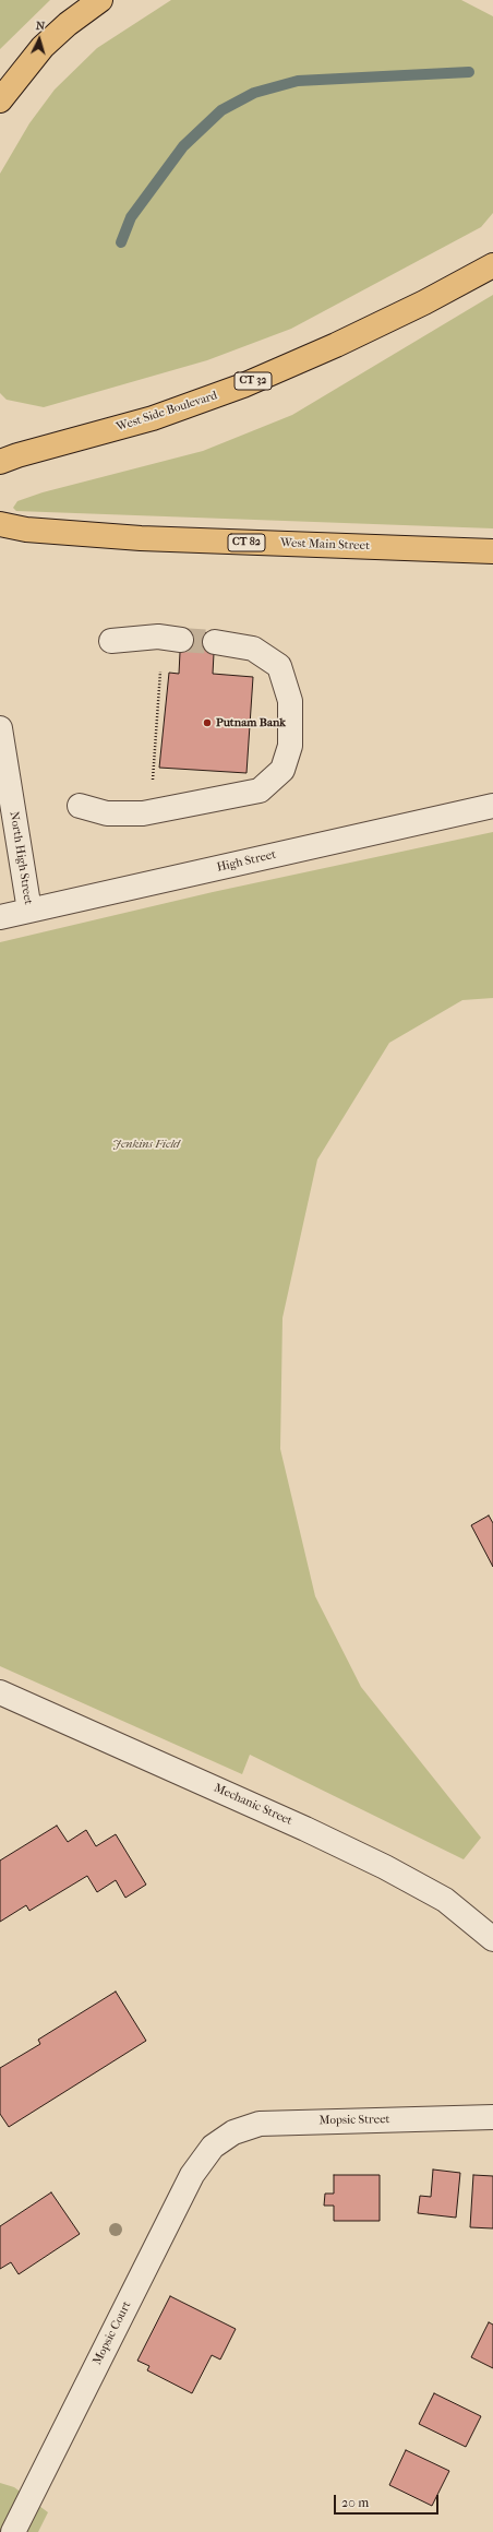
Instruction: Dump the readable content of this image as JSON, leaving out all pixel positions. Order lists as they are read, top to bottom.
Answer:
{
  "streets": {
    "main road": [
      "CT 32",
      "West Side Boulevard",
      "CT 82",
      "West Main Street"
    ],
    "street": [
      "North High Street",
      "High Street",
      "Mechanic Street",
      "Mopsic Street",
      "Mopsic Court"
    ]
  },
  "crossings": [
    ["North High Street", "High Street"],
    ["Mopsic Street", "Mopsic Court"]
  ],
  "parks": ["Jenkins Field"],
  "places": ["Putnam Bank"],
  "scale_bar": "20 m",
  "north": "top"
}
